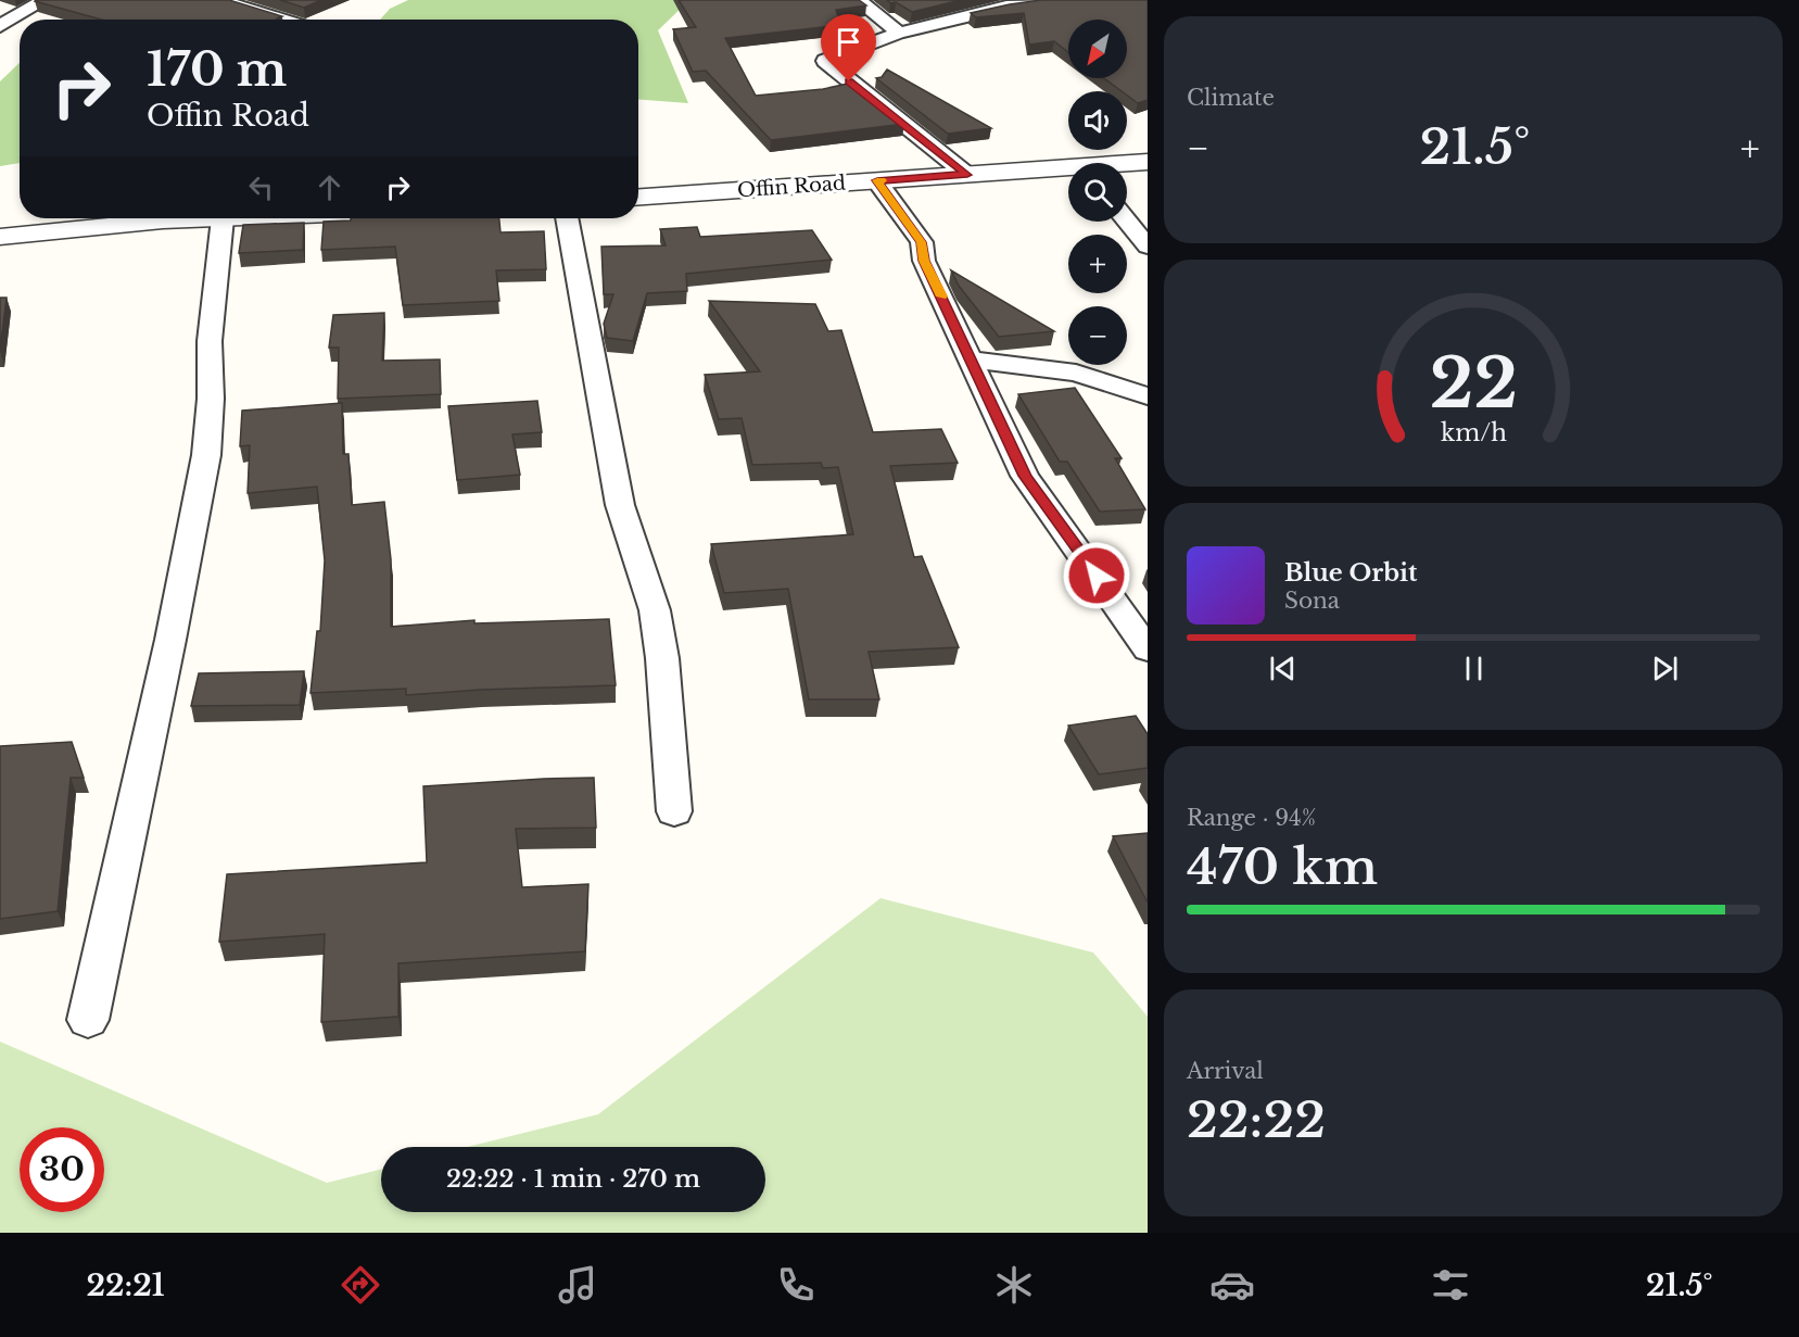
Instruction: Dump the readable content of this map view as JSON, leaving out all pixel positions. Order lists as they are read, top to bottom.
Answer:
{
  "streets": {
    "street": ["Offin Road"]
  },
  "north": "bottom left",
  "page": {
    "tile": [
      "Climate",
      ["Range · 94%", "470 km"],
      ["Arrival", "22:22"]
    ],
    "map_buttons": ["+", "−"],
    "turn": ["170 m", "Offin Road"],
    "heat": ["−", "21.5°", "+"],
    "song": ["Blue Orbit", "Sona"],
    "limit": "30",
    "trip": "22:22 · 1 min · 270 m",
    "tabs": ["22:21", "21.5°"],
    "gauge": ["22", "km/h"]
  }
}
